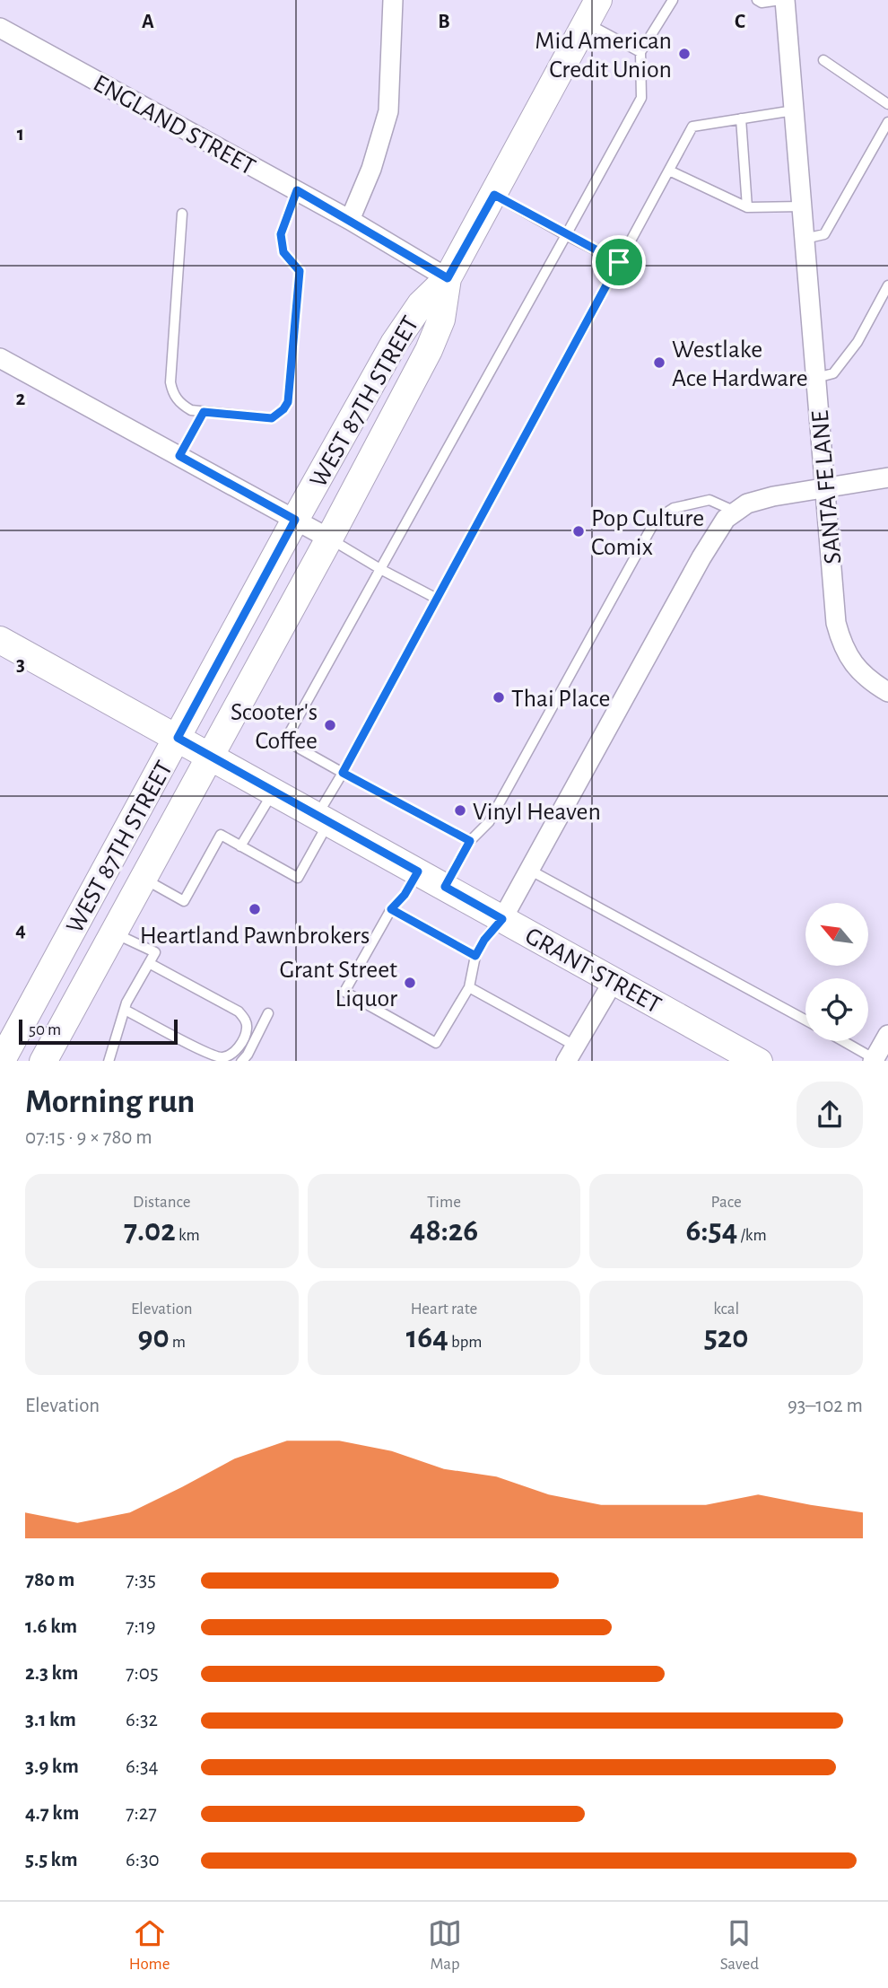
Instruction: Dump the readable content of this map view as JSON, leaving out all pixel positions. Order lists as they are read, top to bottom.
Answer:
{
  "streets": {
    "main road": ["WEST 87TH STREET", "GRANT STREET"],
    "street": ["ENGLAND STREET", "SANTA FE LANE"]
  },
  "crossings": [
    ["ENGLAND STREET", "WEST 87TH STREET"],
    ["WEST 87TH STREET", "GRANT STREET"]
  ],
  "places": [
    "Mid American Credit Union",
    "Westlake Ace Hardware",
    "Pop Culture Comix",
    "Thai Place",
    "Scooter's Coffee",
    "Vinyl Heaven",
    "Heartland Pawnbrokers",
    "Grant Street Liquor"
  ],
  "scale_bar": "50 m",
  "north": "top left",
  "page": {
    "scale": "50 m",
    "heading": ["Morning run", "07:15 · 9 × 780 m"],
    "stats": [
      ["Distance", "7.02 km"],
      ["Time", "48:26"],
      ["Pace", "6:54 /km"],
      ["Elevation", "90 m"],
      ["Heart rate", "164 bpm"],
      ["kcal", "520"]
    ],
    "chart": ["Elevation", "93–102 m"],
    "list": [
      {
        "name": "780 m",
        "note": "7:35"
      },
      {
        "name": "1.6 km",
        "note": "7:19"
      },
      {
        "name": "2.3 km",
        "note": "7:05"
      },
      {
        "name": "3.1 km",
        "note": "6:32"
      },
      {
        "name": "3.9 km",
        "note": "6:34"
      },
      {
        "name": "4.7 km",
        "note": "7:27"
      },
      {
        "name": "5.5 km",
        "note": "6:30"
      }
    ],
    "tabs": ["Home", "Map", "Saved"]
  },
  "grid": {
    "columns": ["A", "B", "C"],
    "rows": [
      "1",
      "2",
      "3",
      "4"
    ]
  }
}
